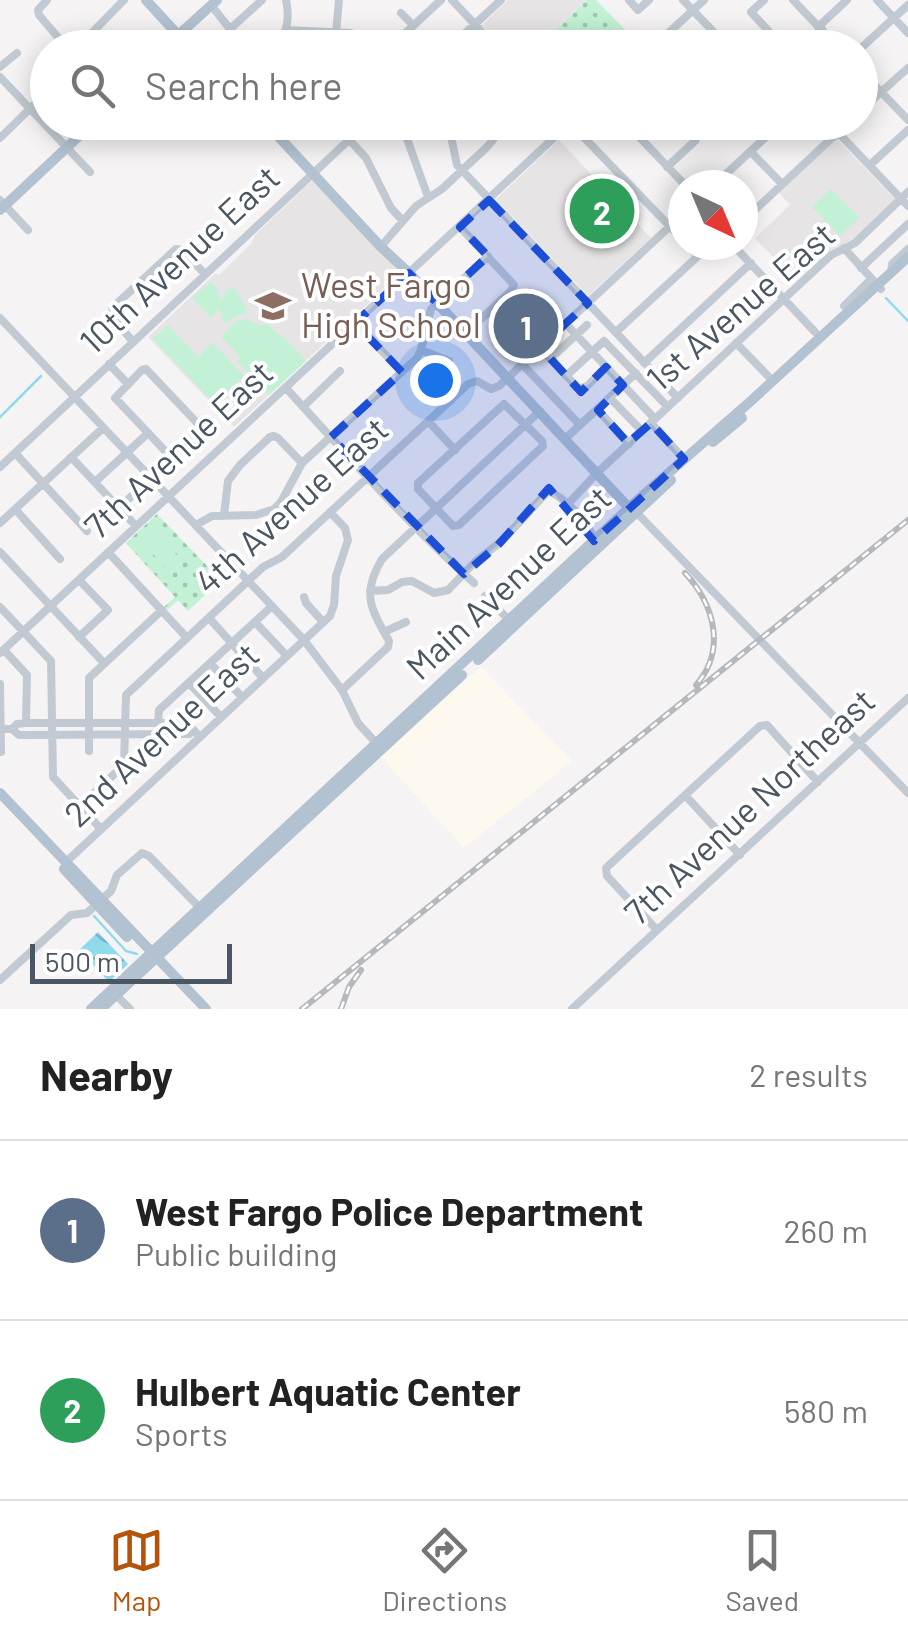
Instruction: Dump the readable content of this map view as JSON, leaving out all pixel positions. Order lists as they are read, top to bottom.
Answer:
{
  "streets": {
    "main road": ["Main Avenue East"],
    "street": [
      "10th Avenue East",
      "1st Avenue East",
      "7th Avenue East",
      "4th Avenue East",
      "2nd Avenue East",
      "7th Avenue Northeast"
    ]
  },
  "places": {
    "school or university": ["West Fargo High School"]
  },
  "scale_bar": "500 m",
  "north": "bottom right",
  "page": {
    "search": "Search here",
    "pins": ["2", "1"],
    "scale": "500 m",
    "heading": ["Nearby", "2 results"],
    "list": [
      {
        "mark": "1",
        "name": "West Fargo Police Department",
        "note": "Public building",
        "value": "260 m"
      },
      {
        "mark": "2",
        "name": "Hulbert Aquatic Center",
        "note": "Sports",
        "value": "580 m"
      }
    ],
    "nav": ["Map", "Directions", "Saved"]
  }
}
